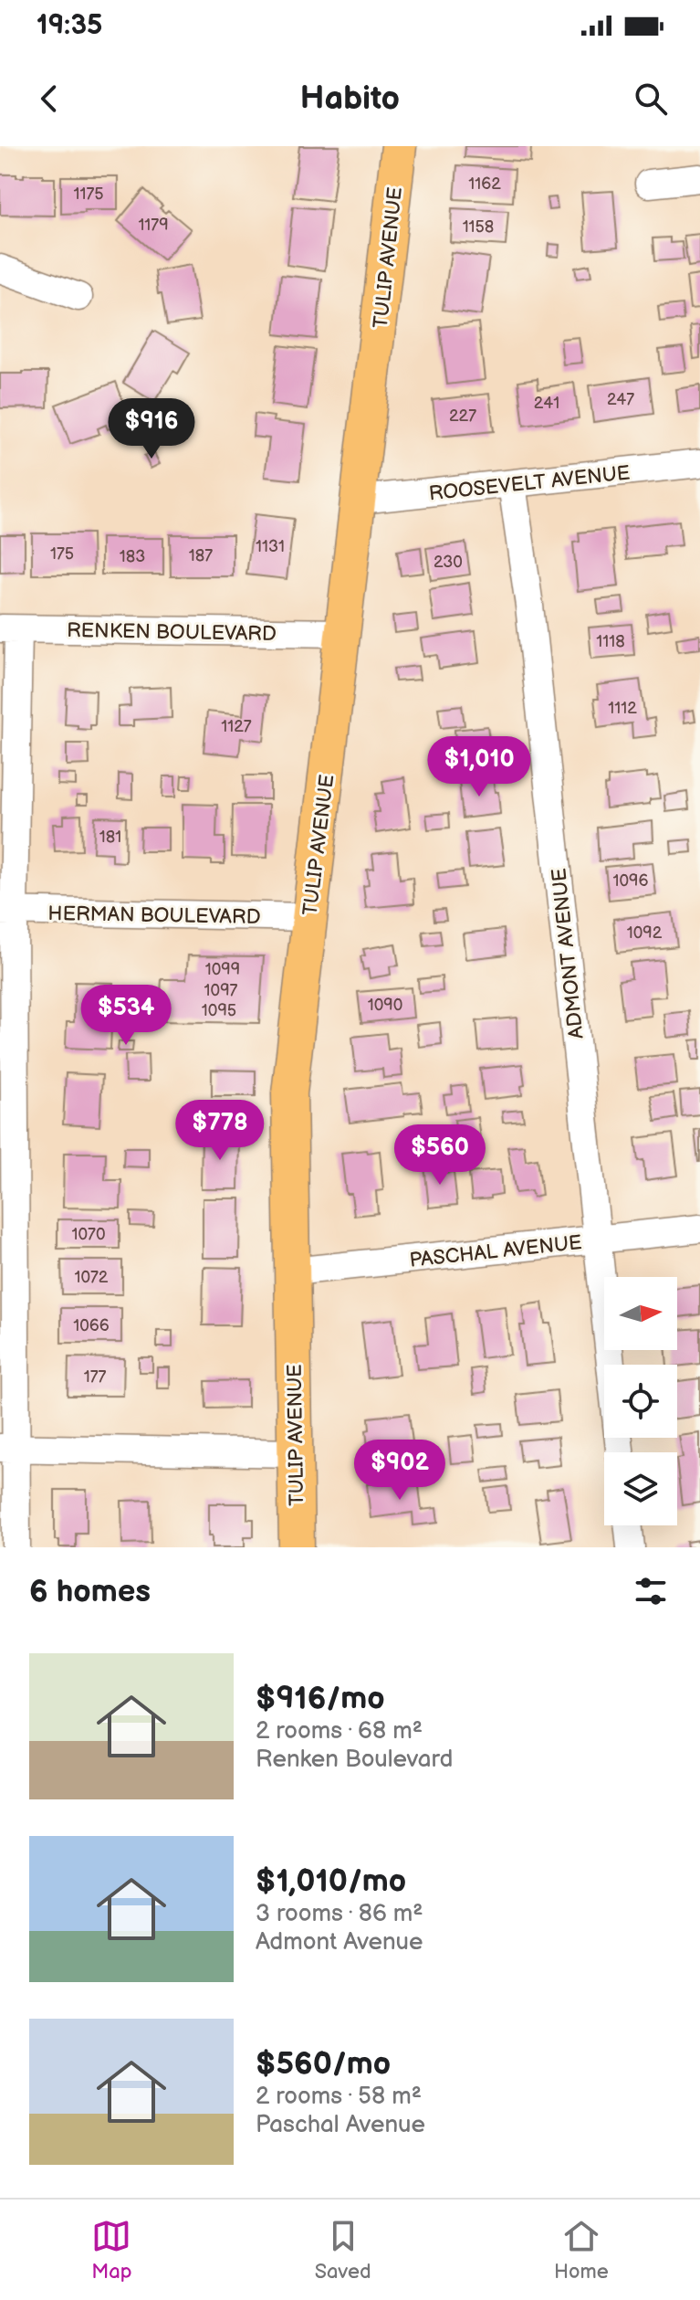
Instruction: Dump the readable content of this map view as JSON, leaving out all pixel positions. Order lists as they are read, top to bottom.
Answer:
{
  "streets": {
    "main road": ["TULIP AVENUE"],
    "street": [
      "ROOSEVELT AVENUE",
      "RENKEN BOULEVARD",
      "HERMAN BOULEVARD",
      "ADMONT AVENUE",
      "PASCHAL AVENUE"
    ]
  },
  "crossings": [
    ["TULIP AVENUE", "ROOSEVELT AVENUE"],
    ["TULIP AVENUE", "RENKEN BOULEVARD"],
    ["TULIP AVENUE", "HERMAN BOULEVARD"],
    ["TULIP AVENUE", "PASCHAL AVENUE"],
    ["ROOSEVELT AVENUE", "ADMONT AVENUE"],
    ["ADMONT AVENUE", "PASCHAL AVENUE"]
  ],
  "house_numbers": [
    "1162",
    "1175",
    "1179",
    "1158",
    "247",
    "241",
    "227",
    "1131",
    "175",
    "187",
    "183",
    "230",
    "1118",
    "1112",
    "1127",
    "181",
    "1096",
    "1092",
    "1099",
    "1097",
    "1090",
    "1095",
    "1070",
    "1072",
    "1066",
    "177"
  ],
  "north": "right",
  "page": {
    "status": "19:35",
    "header": "Habito",
    "price": [
      "$916",
      "$1,010",
      "$534",
      "$778",
      "$560",
      "$902"
    ],
    "heading": "6 homes",
    "list": [
      {
        "name": "$916/mo",
        "note": "2 rooms · 68 m² · Renken Boulevard"
      },
      {
        "name": "$1,010/mo",
        "note": "3 rooms · 86 m² · Admont Avenue"
      },
      {
        "name": "$560/mo",
        "note": "2 rooms · 58 m² · Paschal Avenue"
      }
    ],
    "tabs": ["Map", "Saved", "Home"]
  }
}
